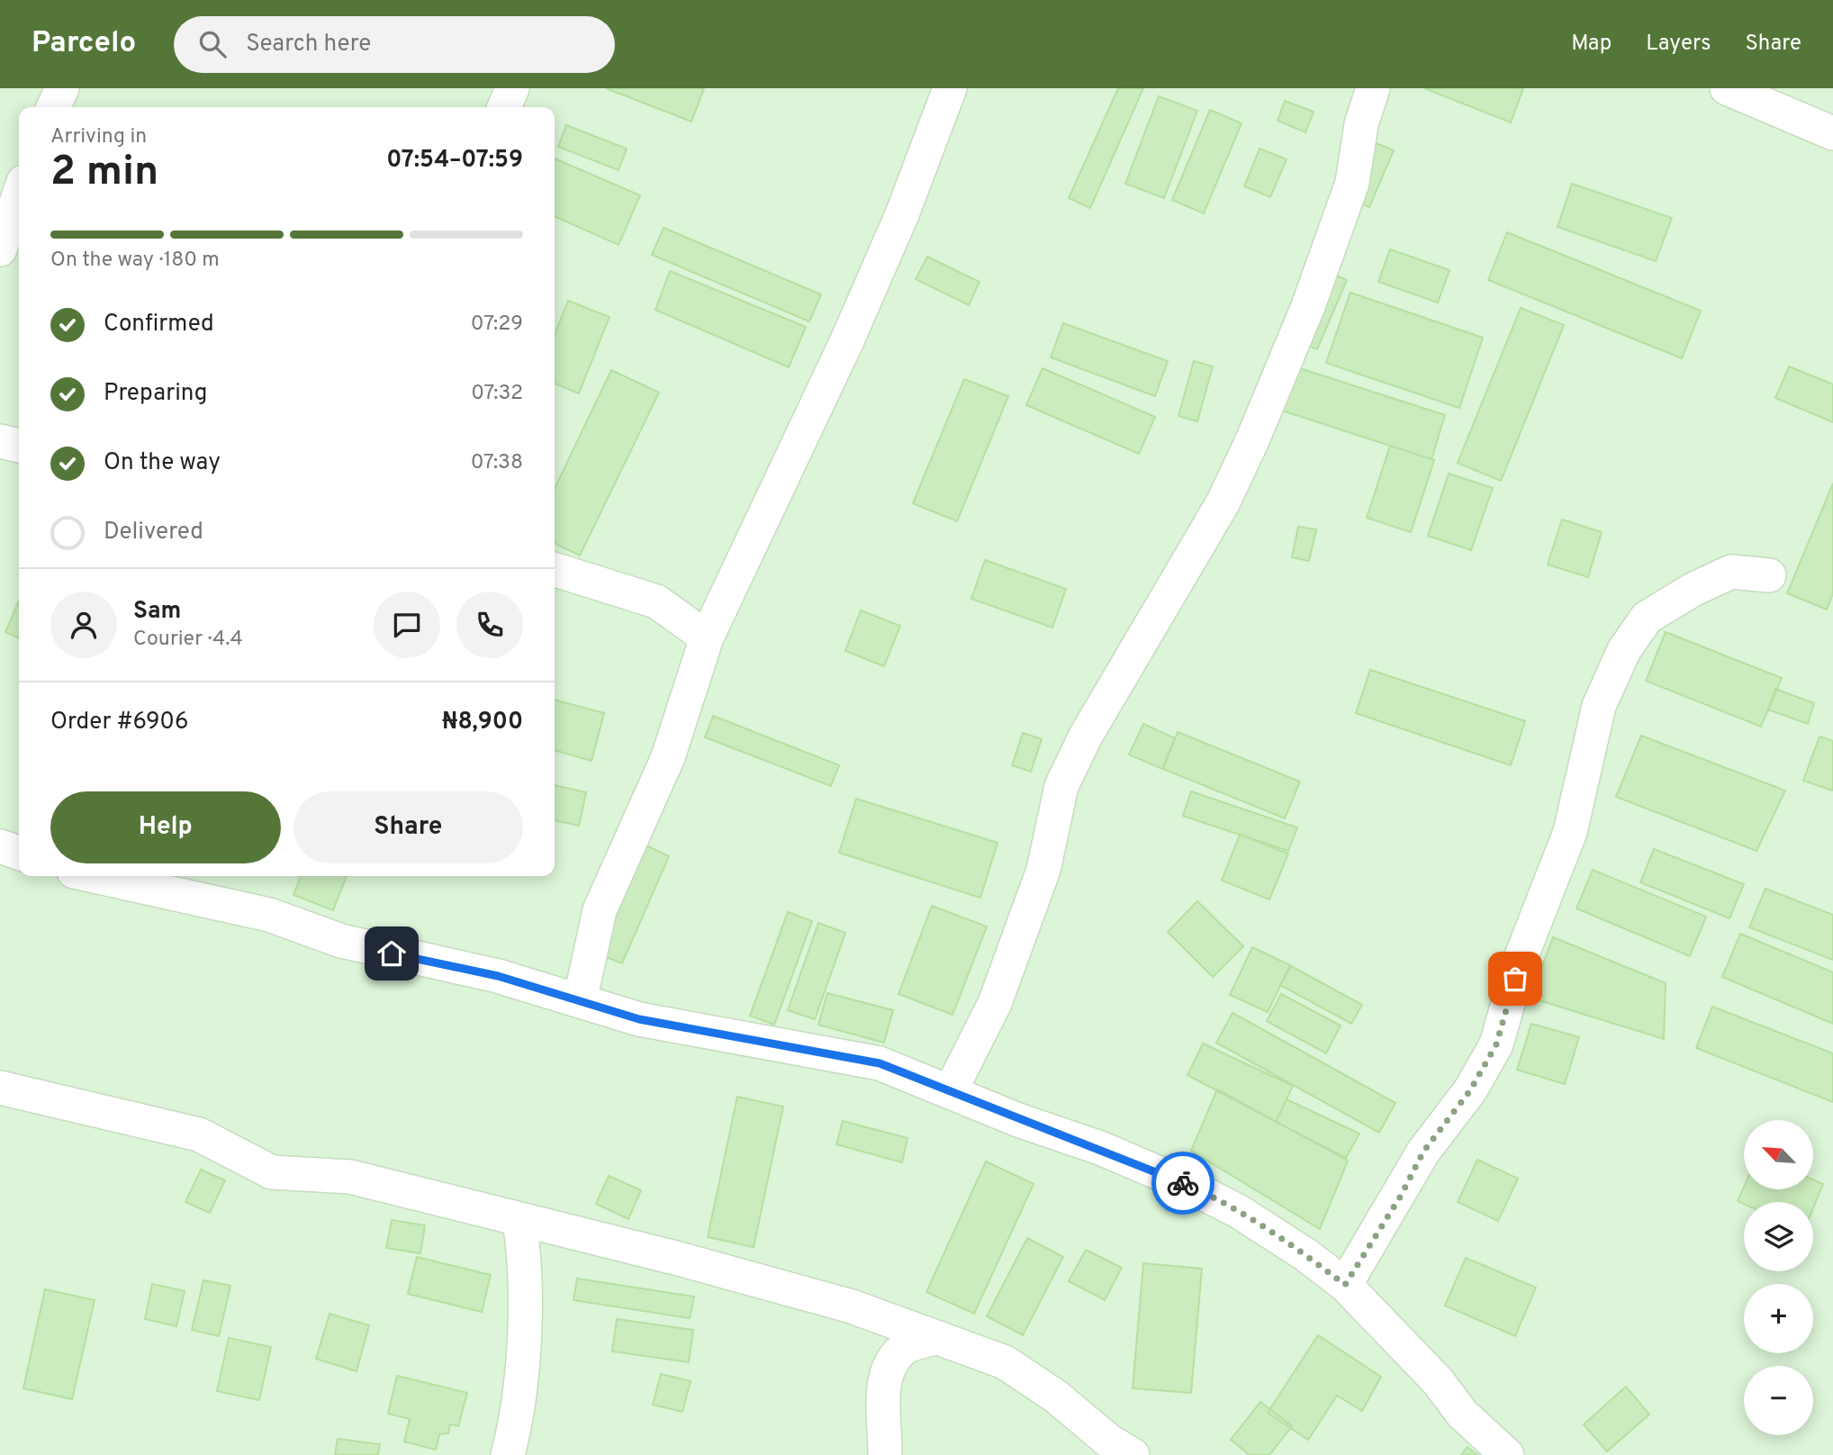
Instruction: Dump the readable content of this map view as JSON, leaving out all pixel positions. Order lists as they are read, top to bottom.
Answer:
{
  "north": "top left",
  "page": {
    "header": "Parcelo",
    "search": "Search here",
    "nav": ["Map", "Layers", "Share"],
    "heading": ["2 min", "Arriving in", "07:54–07:59"],
    "panel": [
      "Sam",
      "Courier · 4.4",
      "Order #6906",
      "₦8,900"
    ],
    "bar": "On the way · 180 m",
    "list": [
      ["Confirmed", "07:29"],
      ["Preparing", "07:32"],
      ["On the way", "07:38"],
      "Delivered"
    ],
    "buttons": ["Help", "Share"],
    "map_buttons": ["+", "−"]
  }
}
